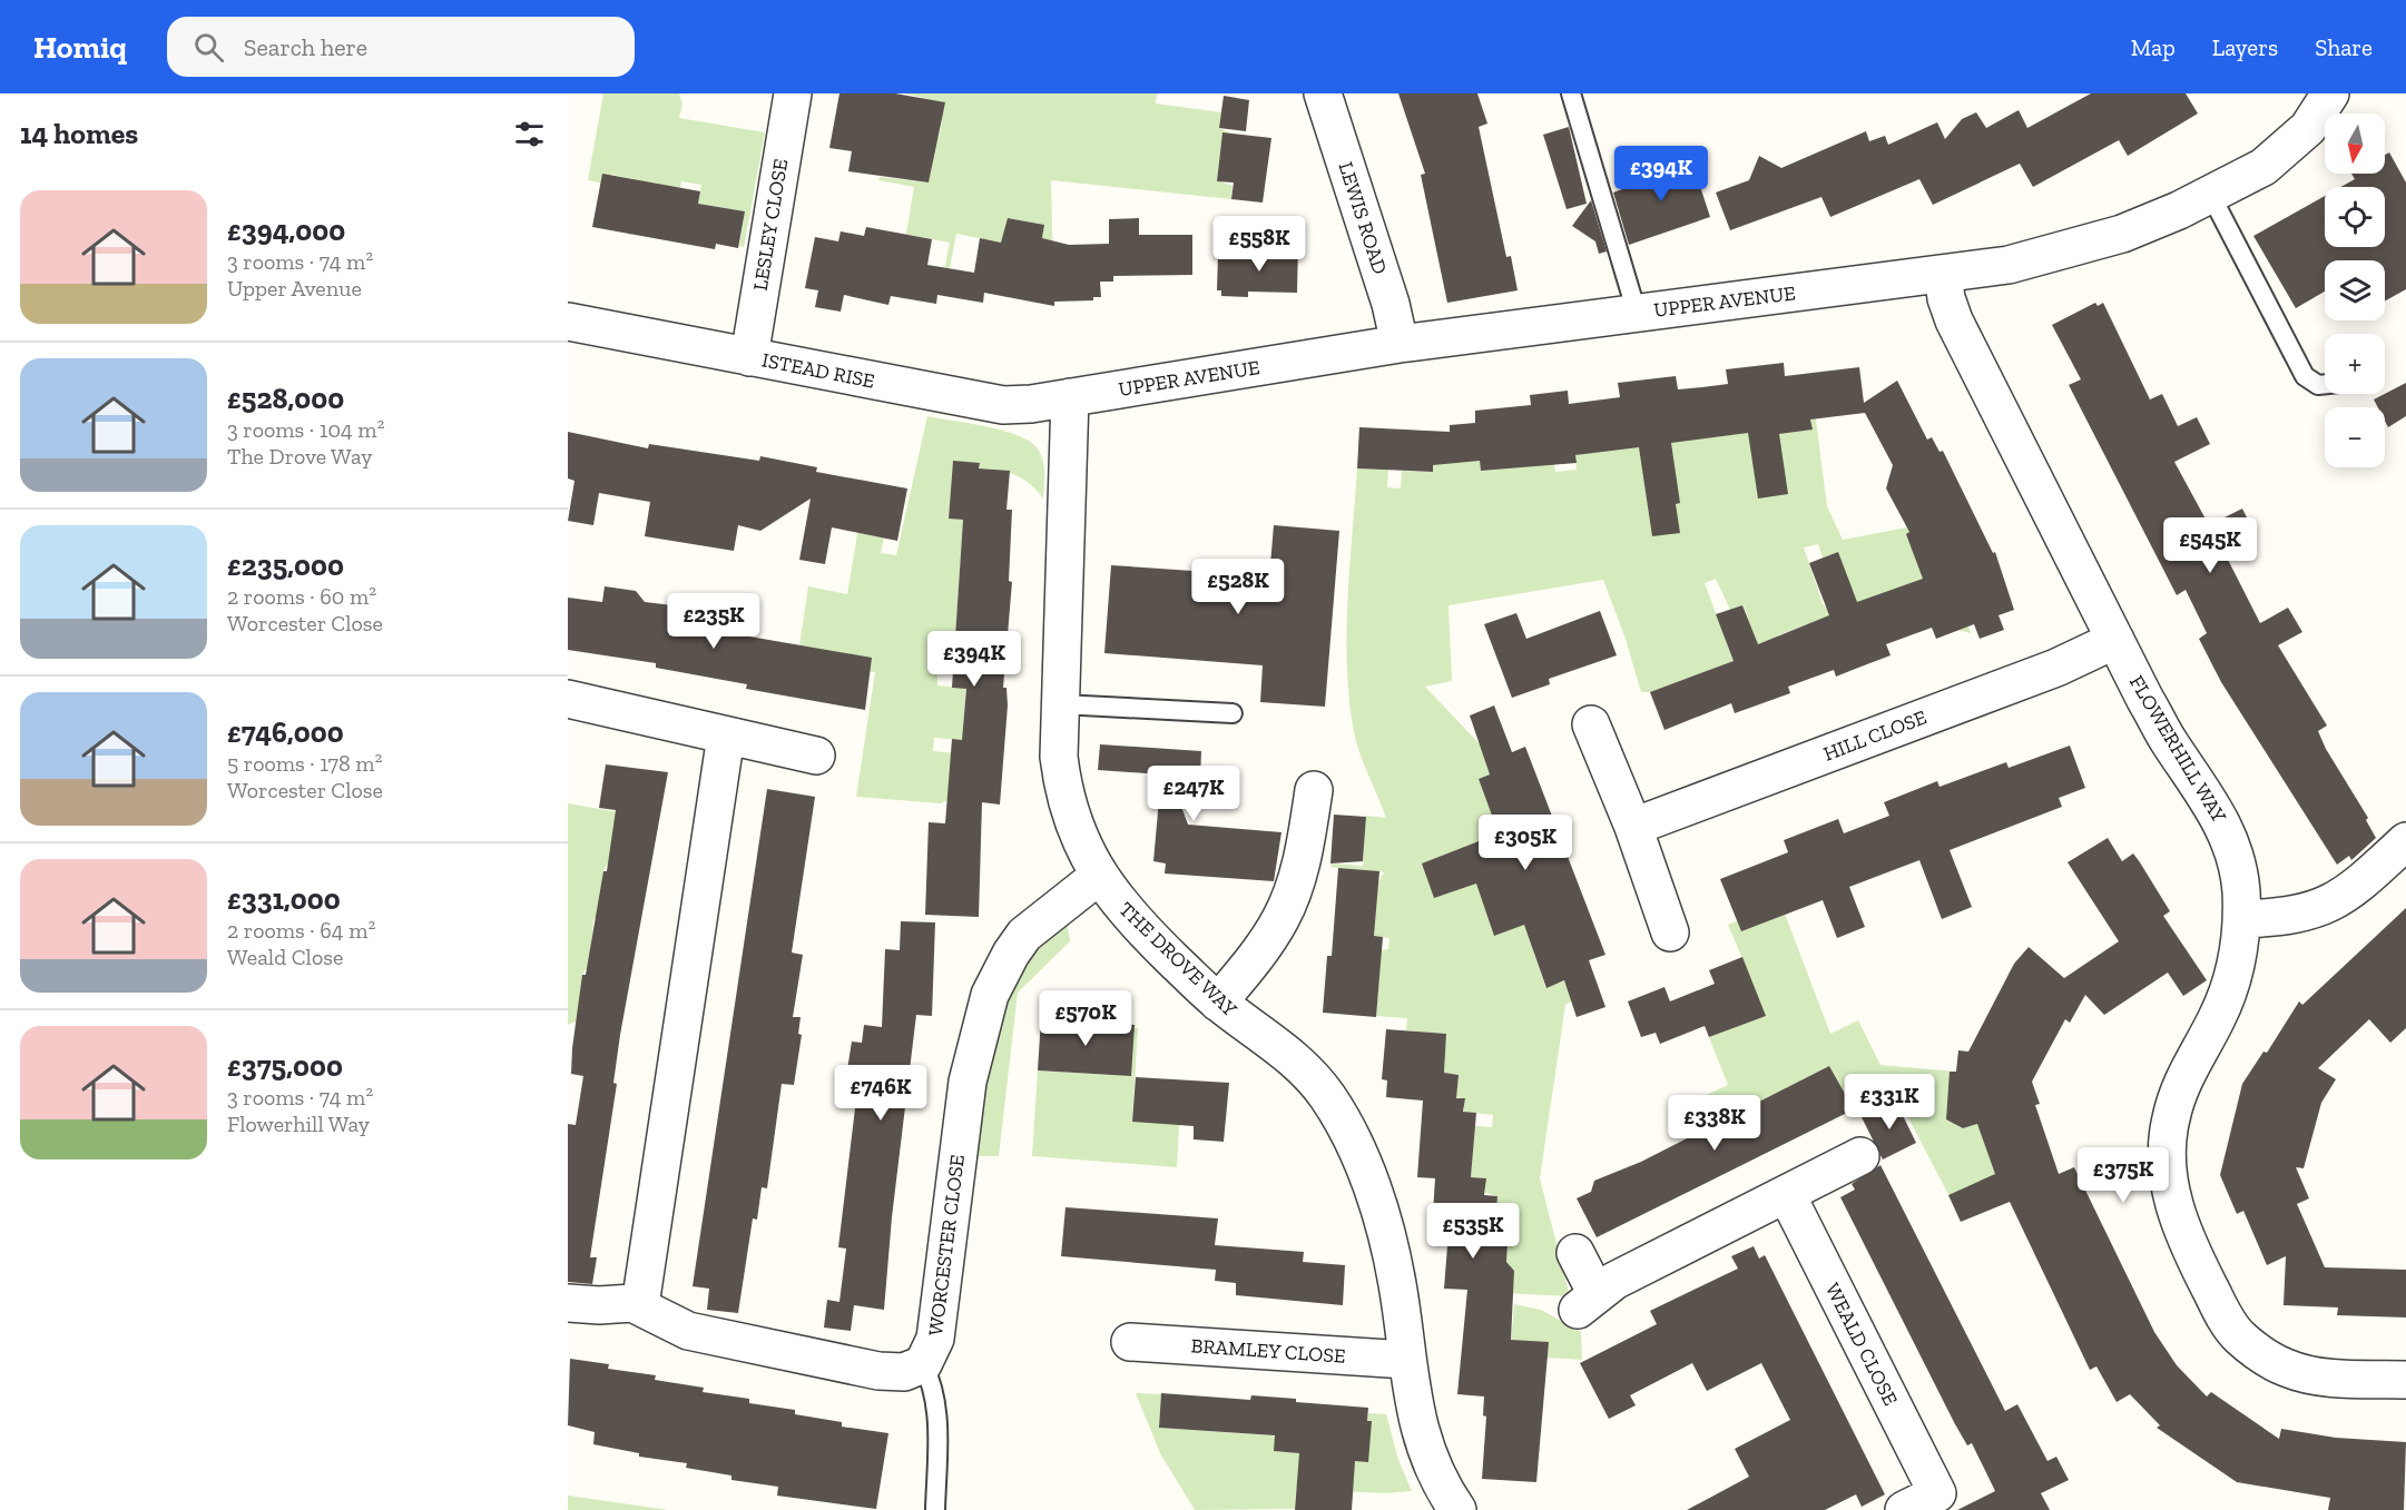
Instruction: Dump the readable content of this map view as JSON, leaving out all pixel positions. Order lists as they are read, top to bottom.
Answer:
{
  "streets": {
    "street": [
      "LEWIS ROAD",
      "LESLEY CLOSE",
      "UPPER AVENUE",
      "ISTEAD RISE",
      "HILL CLOSE",
      "FLOWERHILL WAY",
      "THE DROVE WAY",
      "WORCESTER CLOSE",
      "WEALD CLOSE",
      "BRAMLEY CLOSE"
    ]
  },
  "crossings": [
    ["LEWIS ROAD", "UPPER AVENUE"],
    ["LESLEY CLOSE", "ISTEAD RISE"],
    ["UPPER AVENUE", "ISTEAD RISE"],
    ["UPPER AVENUE", "FLOWERHILL WAY"],
    ["UPPER AVENUE", "THE DROVE WAY"],
    ["ISTEAD RISE", "THE DROVE WAY"],
    ["HILL CLOSE", "FLOWERHILL WAY"],
    ["THE DROVE WAY", "WORCESTER CLOSE"],
    ["THE DROVE WAY", "BRAMLEY CLOSE"]
  ],
  "north": "bottom",
  "page": {
    "header": "Homiq",
    "search": "Search here",
    "nav": ["Map", "Layers", "Share"],
    "heading": "14 homes",
    "map_buttons": ["+", "−"],
    "price": [
      "£394K",
      "£558K",
      "£545K",
      "£528K",
      "£235K",
      "£394K",
      "£247K",
      "£305K",
      "£570K",
      "£746K",
      "£331K",
      "£338K",
      "£375K",
      "£535K"
    ],
    "list": [
      {
        "name": "£394,000",
        "note": "3 rooms · 74 m² · Upper Avenue"
      },
      {
        "name": "£528,000",
        "note": "3 rooms · 104 m² · The Drove Way"
      },
      {
        "name": "£235,000",
        "note": "2 rooms · 60 m² · Worcester Close"
      },
      {
        "name": "£746,000",
        "note": "5 rooms · 178 m² · Worcester Close"
      },
      {
        "name": "£331,000",
        "note": "2 rooms · 64 m² · Weald Close"
      },
      {
        "name": "£375,000",
        "note": "3 rooms · 74 m² · Flowerhill Way"
      }
    ]
  }
}
